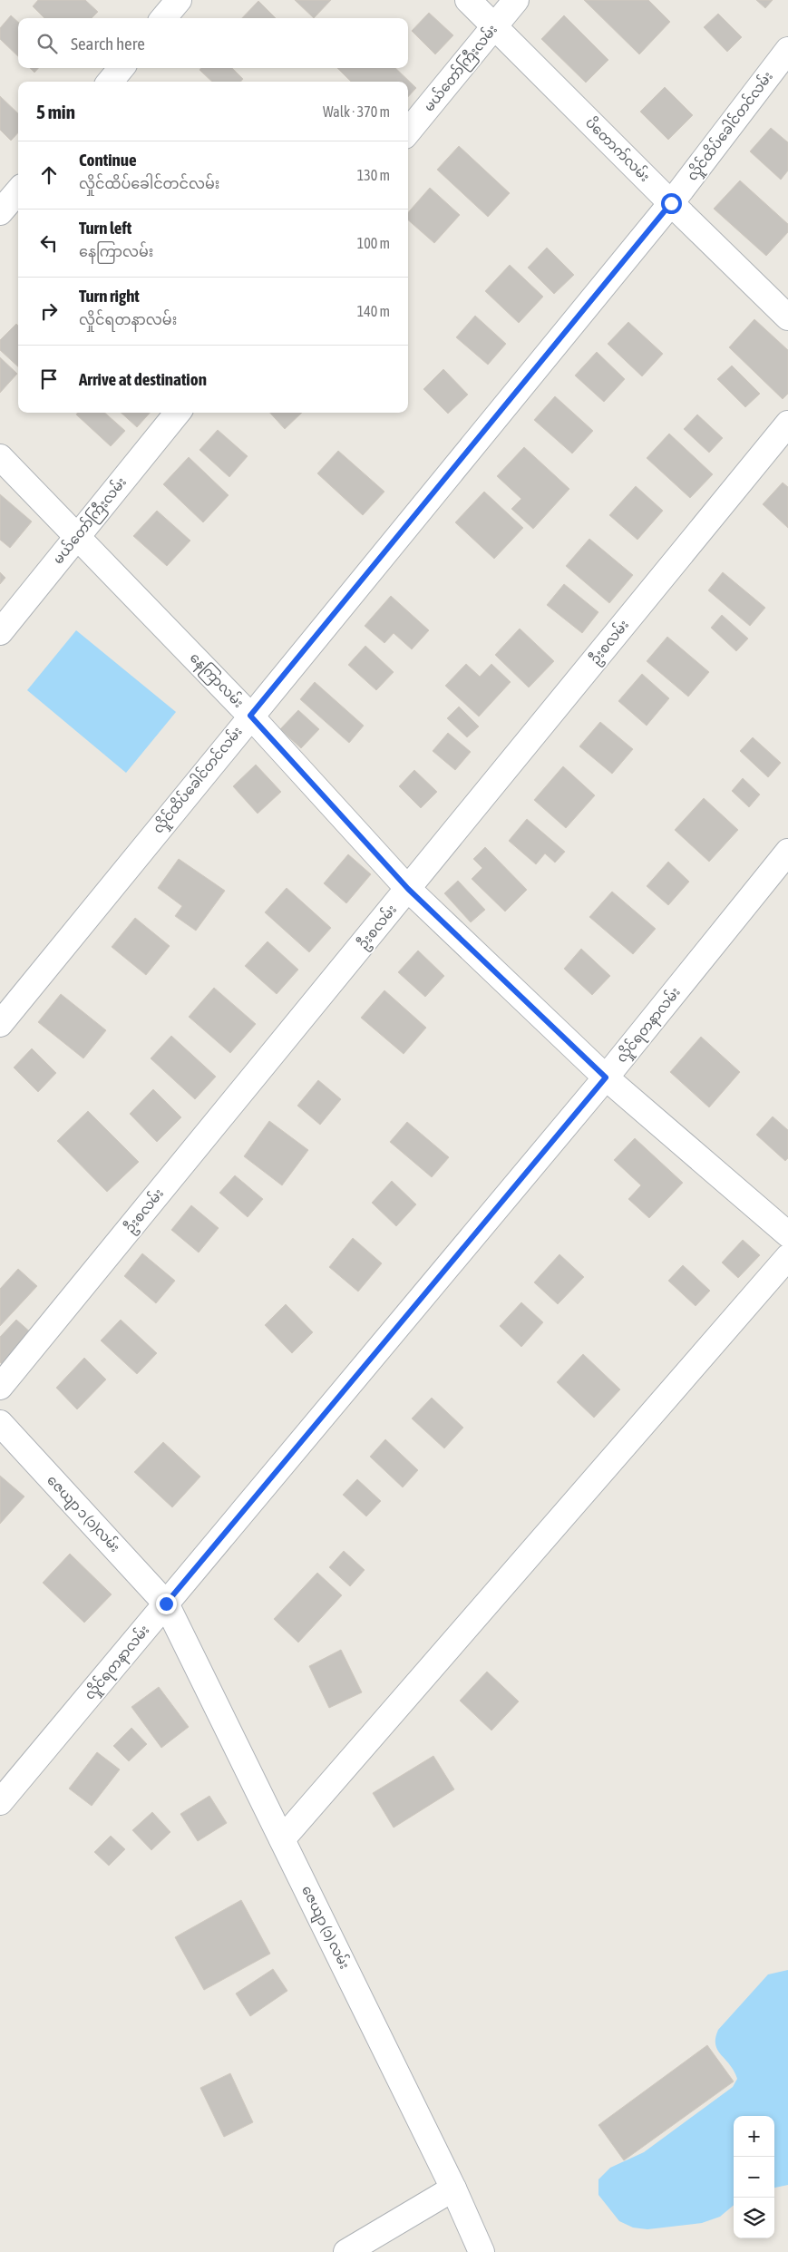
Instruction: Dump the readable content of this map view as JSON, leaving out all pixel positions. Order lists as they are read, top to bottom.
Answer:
{
  "streets": {
    "street": [
      "မယ်တော်ကြီးလမ်း",
      "လှိုင်ထိပ်ခေါင်တင်လမ်း",
      "ပိတောက်လမ်း",
      "ဦးစလမ်း",
      "နေကြာလမ်း",
      "လှိုင်ရတနာလမ်း",
      "ဇေယျာ ၁ (၁)လမ်း",
      "ဇေယျာ (၁) လမ်း"
    ]
  },
  "crossings": [
    ["မယ်တော်ကြီးလမ်း", "ပိတောက်လမ်း"],
    ["မယ်တော်ကြီးလမ်း", "နေကြာလမ်း"],
    ["လှိုင်ထိပ်ခေါင်တင်လမ်း", "ပိတောက်လမ်း"],
    ["လှိုင်ထိပ်ခေါင်တင်လမ်း", "နေကြာလမ်း"],
    ["ဦးစလမ်း", "နေကြာလမ်း"],
    ["နေကြာလမ်း", "လှိုင်ရတနာလမ်း"],
    ["လှိုင်ရတနာလမ်း", "ဇေယျာ ၁ (၁)လမ်း"],
    ["လှိုင်ရတနာလမ်း", "ဇေယျာ (၁) လမ်း"],
    ["ဇေယျာ ၁ (၁)လမ်း", "ဇေယျာ (၁) လမ်း"]
  ],
  "page": {
    "search": "Search here",
    "heading": ["5 min", "Walk · 370 m"],
    "list": [
      ["Continue", "လှိုင်ထိပ်ခေါင်တင်လမ်း", "130 m"],
      ["Turn left", "နေကြာလမ်း", "100 m"],
      ["Turn right", "လှိုင်ရတနာလမ်း", "140 m"],
      "Arrive at destination"
    ],
    "map_buttons": ["+", "−"]
  }
}
